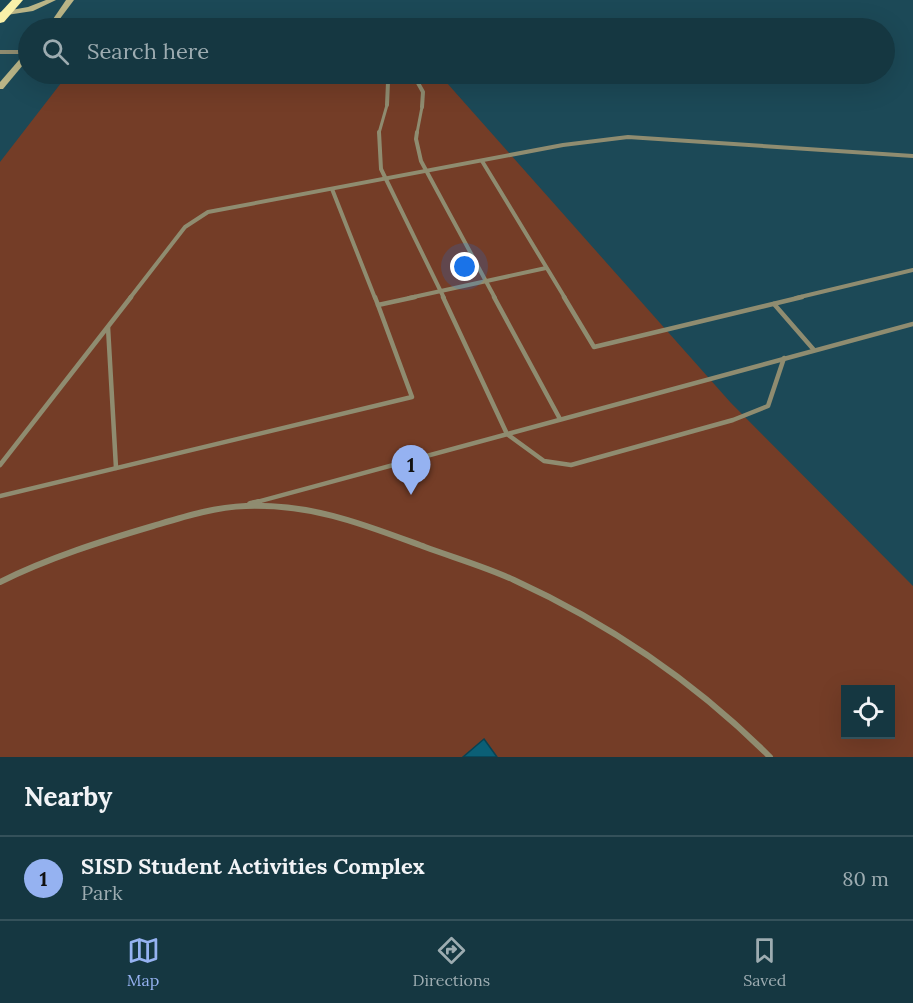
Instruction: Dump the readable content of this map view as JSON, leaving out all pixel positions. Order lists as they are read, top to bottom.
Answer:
{
  "page": {
    "search": "Search here",
    "pins": "1",
    "heading": "Nearby",
    "list": [
      {
        "mark": "1",
        "name": "SISD Student Activities Complex",
        "note": "Park",
        "value": "80 m"
      }
    ],
    "nav": ["Map", "Directions", "Saved"]
  }
}
